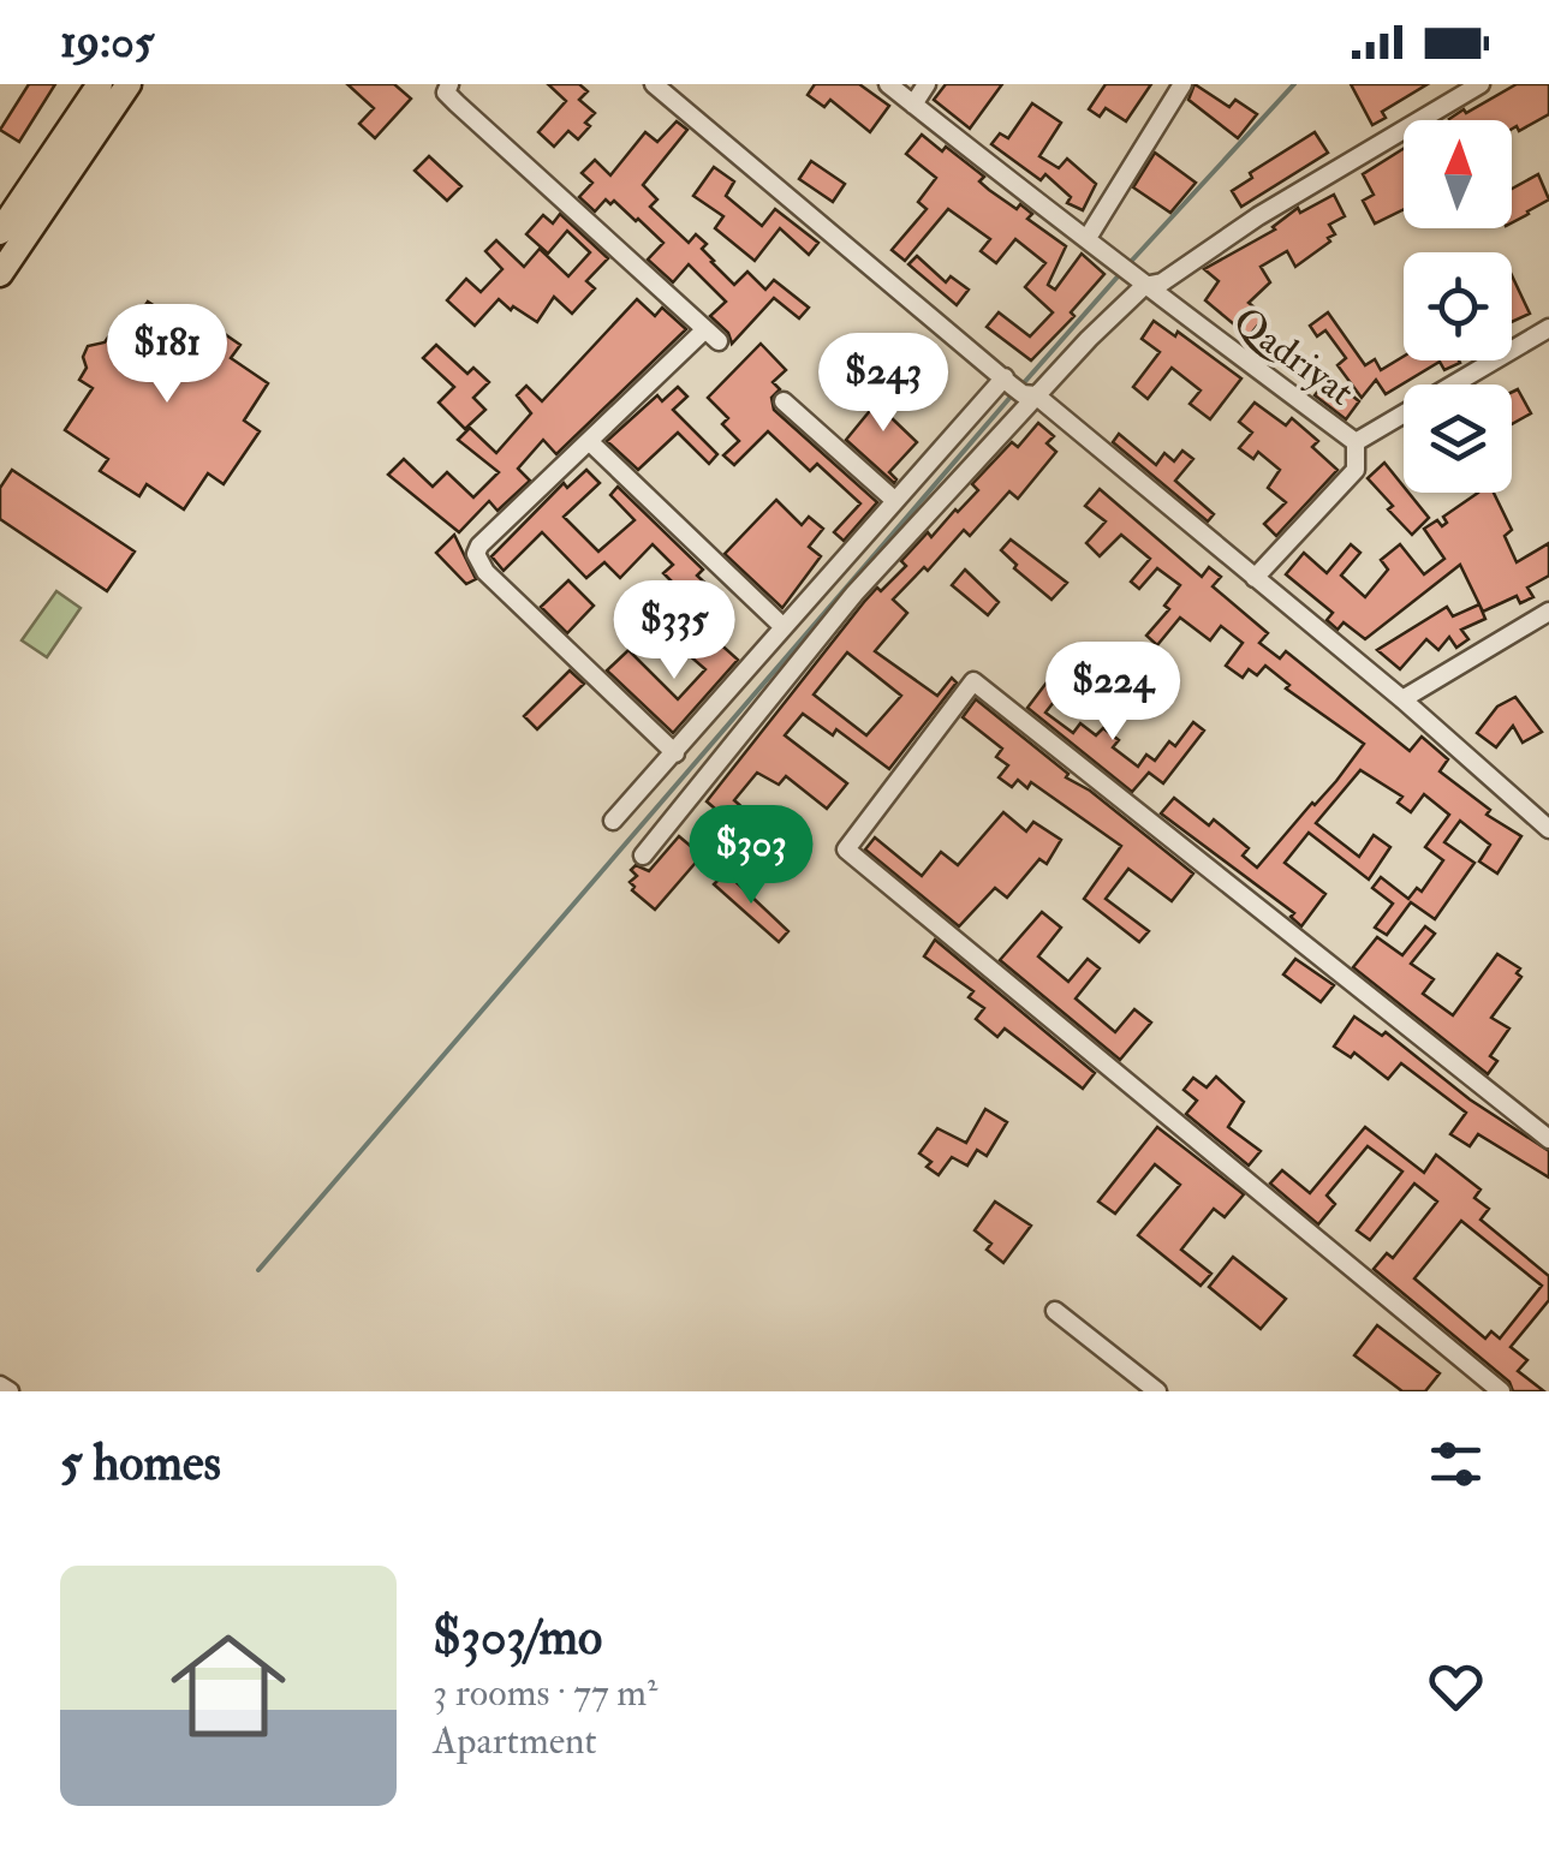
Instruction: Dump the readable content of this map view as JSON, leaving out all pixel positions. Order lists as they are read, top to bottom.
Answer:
{
  "streets": {
    "street": ["Qadriyat"]
  },
  "north": "top",
  "page": {
    "status": "19:05",
    "price": [
      "$181",
      "$243",
      "$335",
      "$224",
      "$303"
    ],
    "heading": "5 homes",
    "list": [
      {
        "name": "$303/mo",
        "note": "3 rooms · 77 m² · Apartment"
      }
    ]
  }
}
